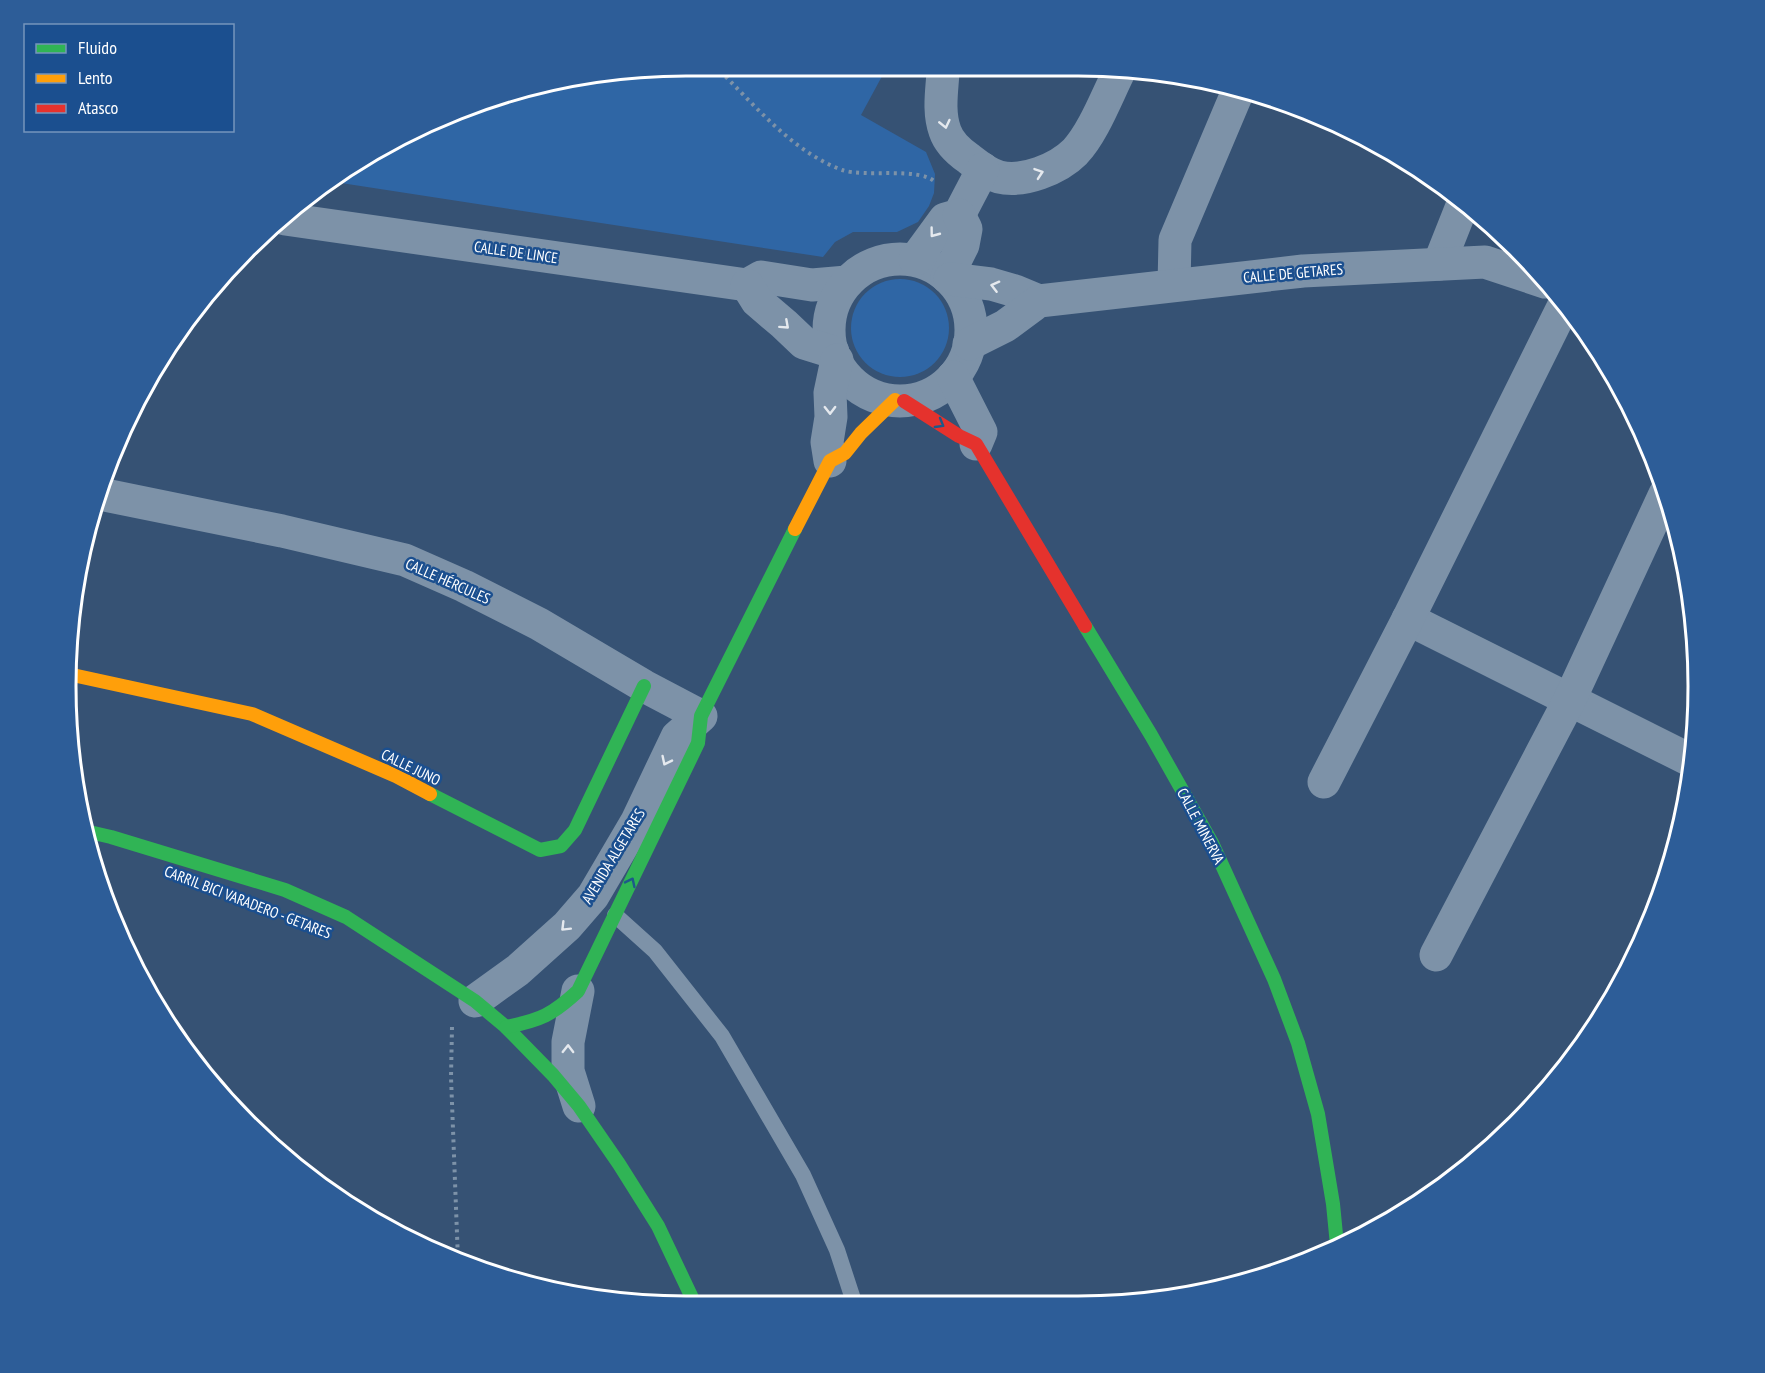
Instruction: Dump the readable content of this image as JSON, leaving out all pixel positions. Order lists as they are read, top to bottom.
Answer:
{
  "streets": {
    "street": [
      "CALLE DE LINCE",
      "CALLE DE GETARES",
      "CALLE HÉRCULES",
      "CALLE JUNO",
      "CALLE MINERVA",
      "AVENIDA ALGETARES"
    ]
  },
  "crossings": [
    ["CALLE DE LINCE", "CALLE DE GETARES"],
    ["CALLE DE LINCE", "CALLE MINERVA"],
    ["CALLE DE LINCE", "AVENIDA ALGETARES"],
    ["CALLE DE GETARES", "CALLE MINERVA"],
    ["CALLE DE GETARES", "AVENIDA ALGETARES"],
    ["CALLE HÉRCULES", "CALLE JUNO"],
    ["CALLE HÉRCULES", "AVENIDA ALGETARES"],
    ["CALLE MINERVA", "AVENIDA ALGETARES"]
  ],
  "legend": ["Fluido", "Lento", "Atasco"]
}
